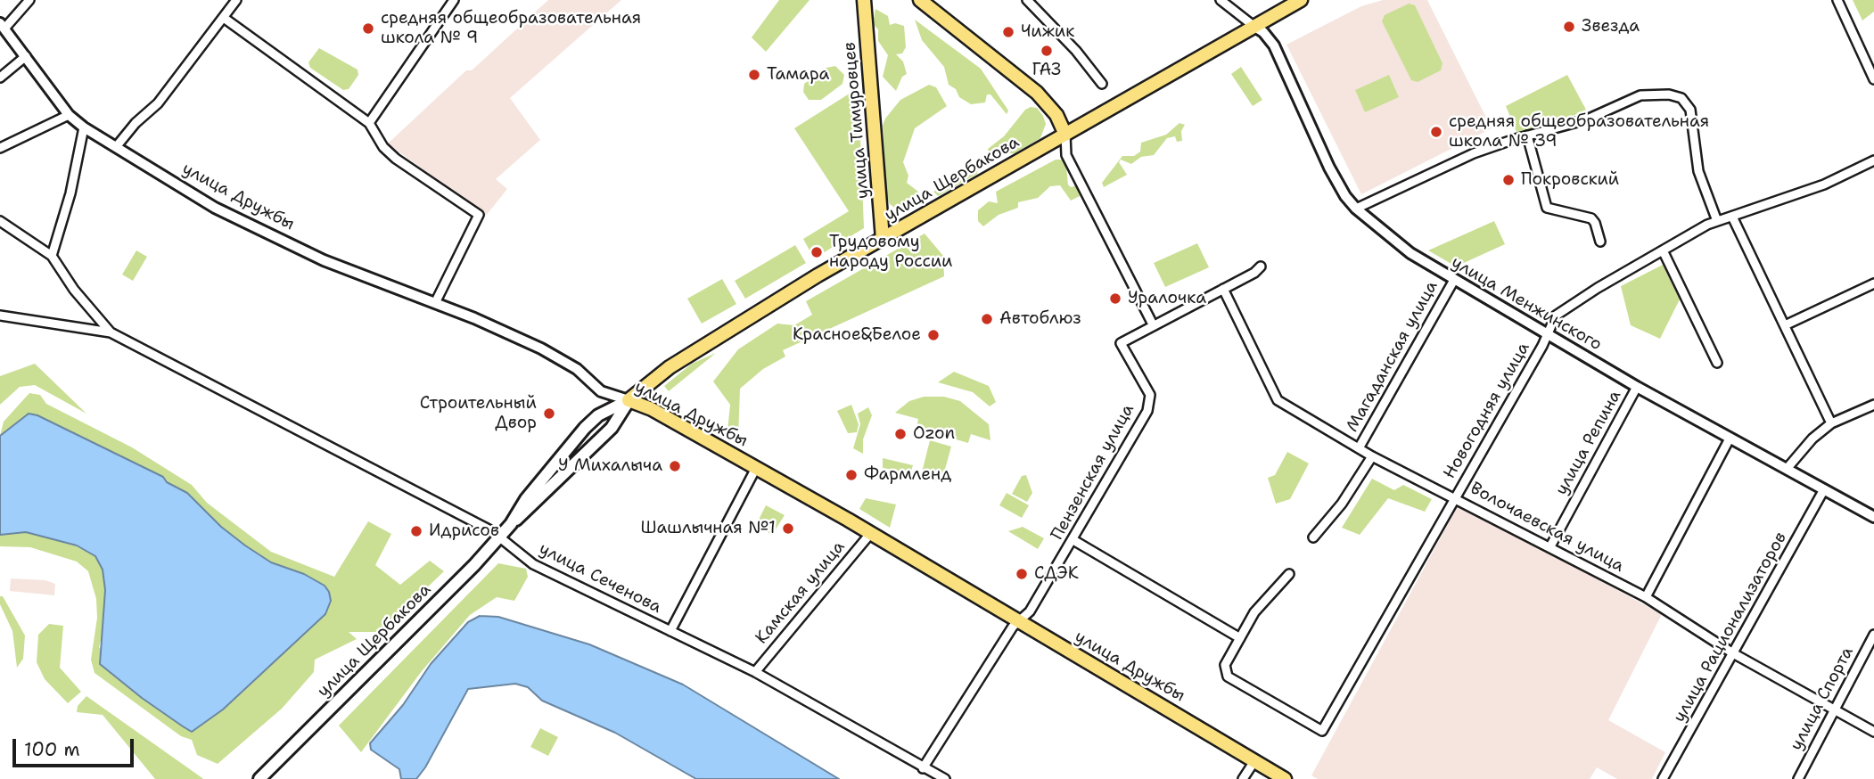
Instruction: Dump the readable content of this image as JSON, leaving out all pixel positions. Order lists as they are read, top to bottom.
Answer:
{
  "streets": {
    "main road": ["улица Тимуровцев", "улица Щербакова", "улица Дружбы"],
    "street": [
      "улица Менжинского",
      "Магаданская улица",
      "Новогодняя улица",
      "улица Репина",
      "Пензенская улица",
      "Волочаевская улица",
      "улица Сеченова",
      "Камская улица",
      "улица Рационализаторов",
      "улица Спорта"
    ]
  },
  "crossings": [
    ["улица Тимуровцев", "улица Щербакова"],
    ["улица Щербакова", "улица Дружбы"],
    ["улица Щербакова", "улица Менжинского"],
    ["улица Щербакова", "улица Сеченова"],
    ["улица Дружбы", "Пензенская улица"],
    ["улица Дружбы", "Камская улица"],
    ["улица Менжинского", "Магаданская улица"],
    ["улица Менжинского", "Новогодняя улица"],
    ["улица Менжинского", "улица Репина"],
    ["улица Менжинского", "улица Рационализаторов"],
    ["Магаданская улица", "Волочаевская улица"],
    ["Новогодняя улица", "Волочаевская улица"],
    ["улица Репина", "Волочаевская улица"],
    ["Пензенская улица", "улица Сеченова"],
    ["Волочаевская улица", "улица Рационализаторов"],
    ["Волочаевская улица", "улица Спорта"],
    ["улица Сеченова", "Камская улица"]
  ],
  "places": [
    "Звезда",
    "средняя общеобразовательная школа № 9",
    "Чижик",
    "ГАЗ",
    "Тамара",
    "средняя общеобразовательная школа № 39",
    "Покровский",
    "Трудовому народу России",
    "Уралочка",
    "Автоблюз",
    "Красное&Белое",
    "Строительный Двор",
    "Ozon",
    "У Михалыча",
    "Фармленд",
    "Шашлычная №1",
    "Идрисов",
    "СДЭК"
  ],
  "scale_bar": "100 m"
}
